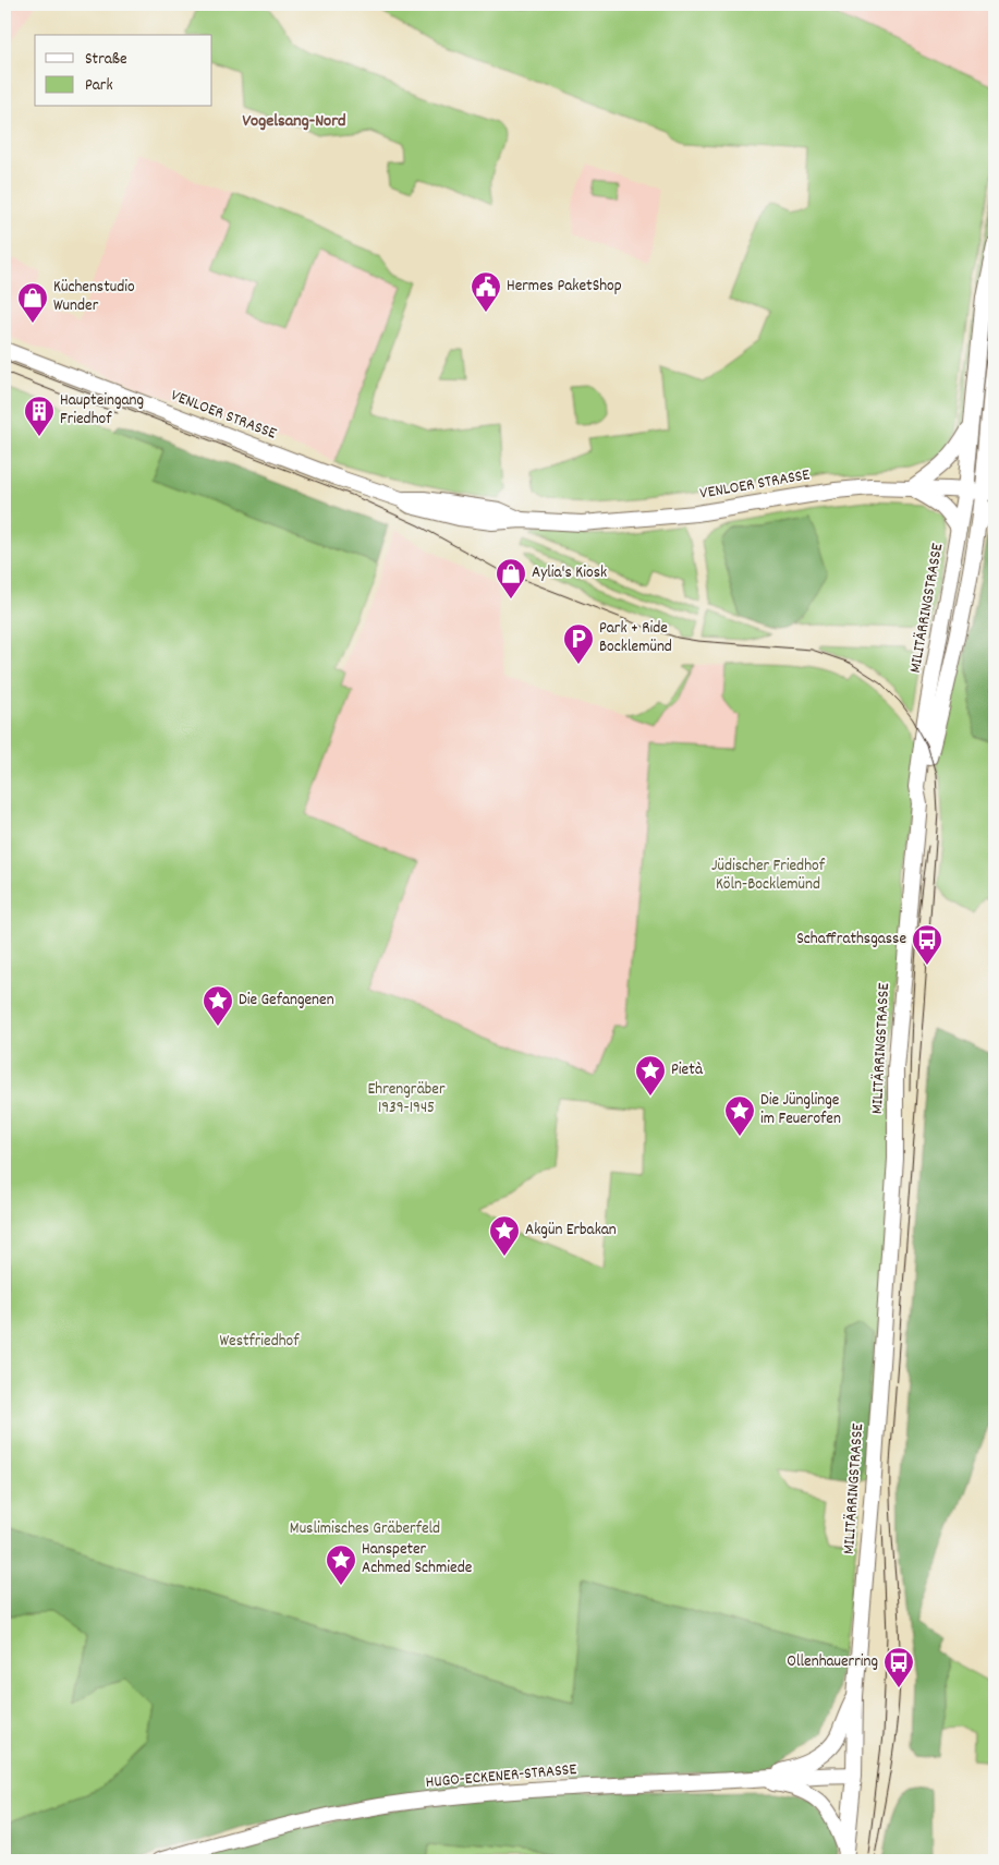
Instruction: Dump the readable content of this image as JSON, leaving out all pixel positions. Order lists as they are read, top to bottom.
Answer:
{
  "streets": {
    "main road": ["VENLOER STRASSE", "MILITÄRRINGSTRASSE", "HUGO-ECKENER-STRASSE"]
  },
  "crossings": [
    ["VENLOER STRASSE", "MILITÄRRINGSTRASSE"],
    ["MILITÄRRINGSTRASSE", "HUGO-ECKENER-STRASSE"]
  ],
  "districts": ["Vogelsang-Nord"],
  "parks": [
    "Jüdischer Friedhof Köln-Bocklemünd",
    "Ehrengräber 1939-1945",
    "Westfriedhof",
    "Muslimisches Gräberfeld"
  ],
  "places": {
    "public building": ["Hermes PaketShop"],
    "shop": ["Küchenstudio Wunder", "Aylia's Kiosk"],
    "building": ["Haupteingang Friedhof"],
    "parking": ["Park + Ride Bocklemünd"],
    "bus stop": ["Schaffrathsgasse", "Ollenhauerring"],
    "place": [
      "Die Gefangenen",
      "Pietà",
      "Die Jünglinge im Feuerofen",
      "Akgün Erbakan",
      "Hanspeter Achmed Schmiede"
    ]
  },
  "legend": ["Straße", "Park"]
}
